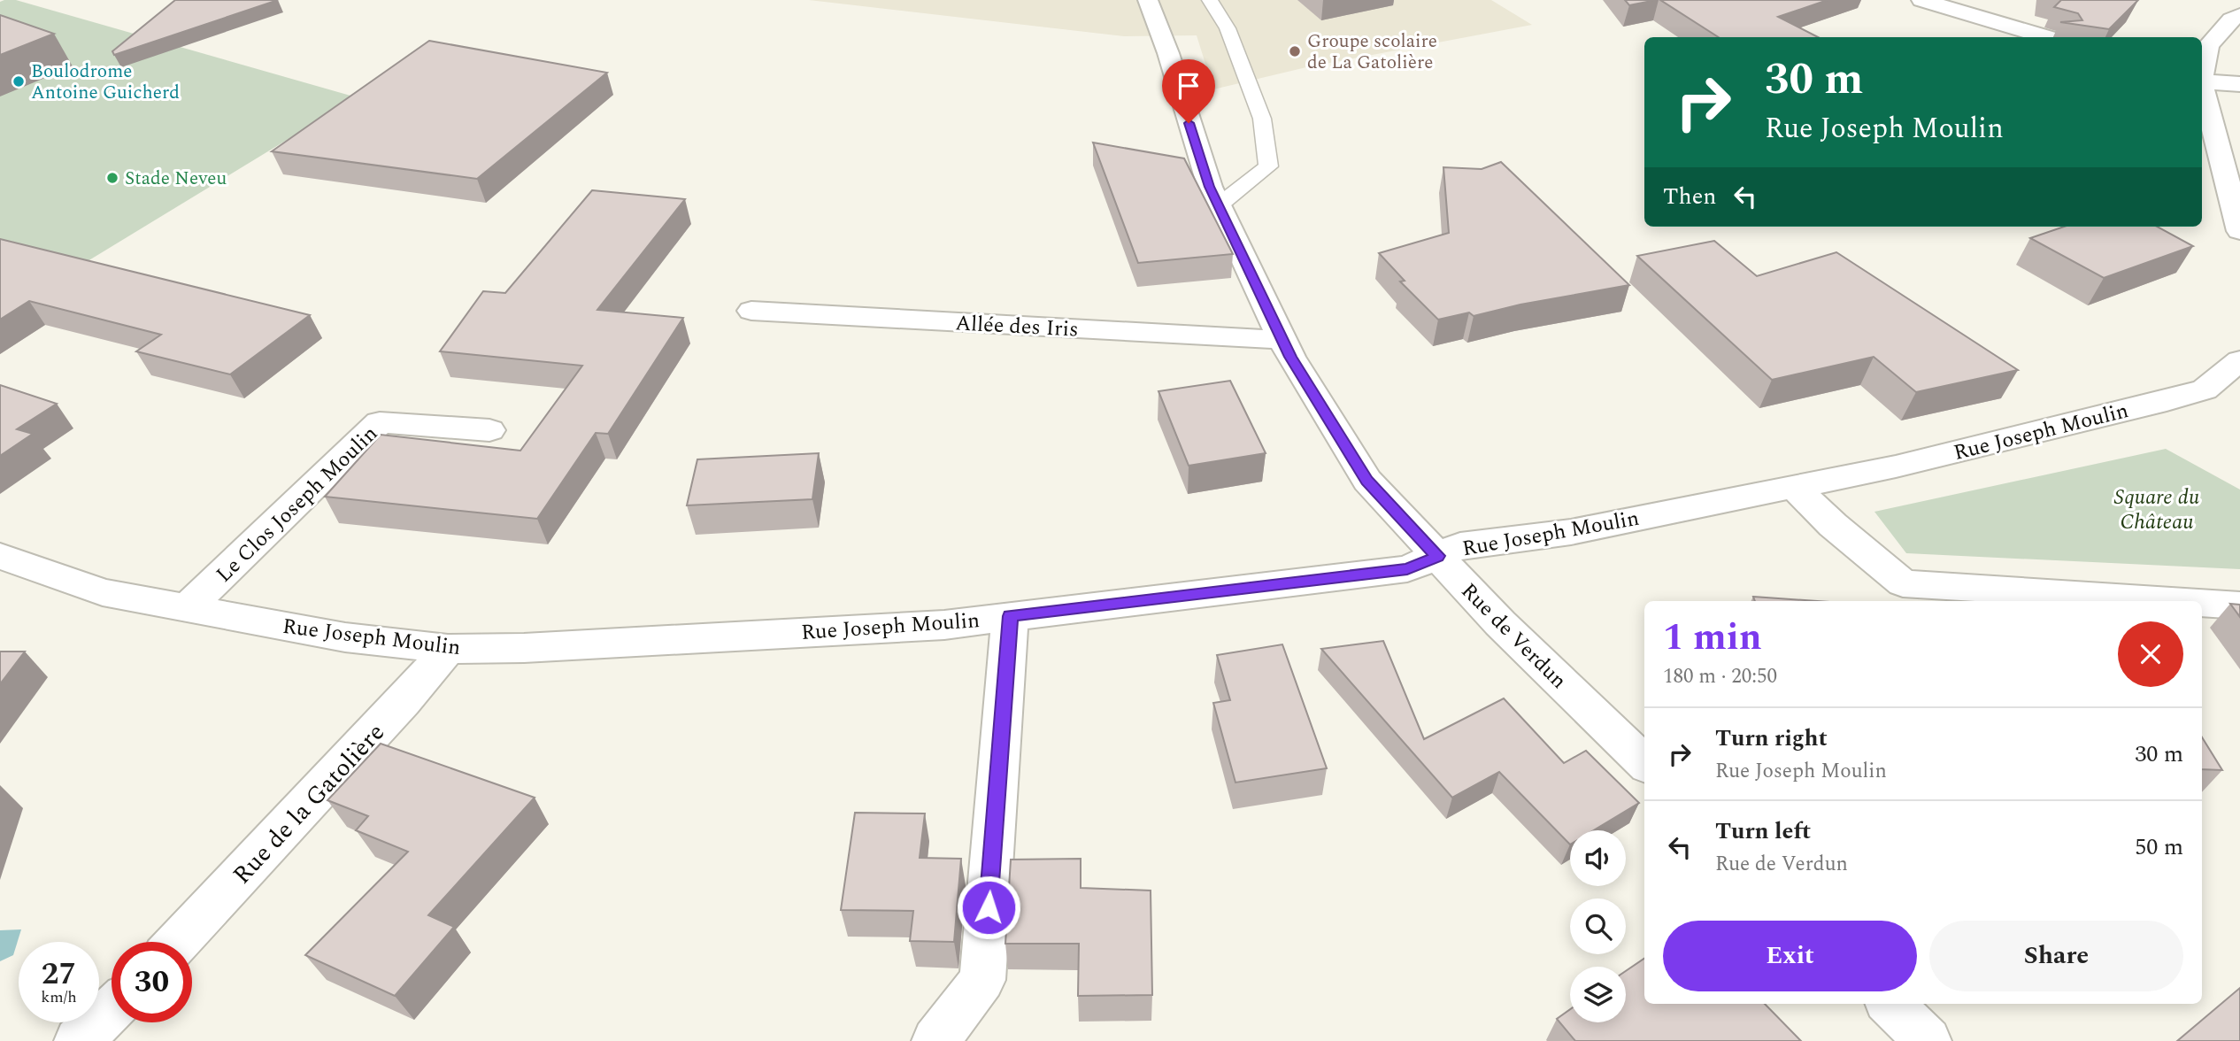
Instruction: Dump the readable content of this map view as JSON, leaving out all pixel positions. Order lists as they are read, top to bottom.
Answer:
{
  "streets": {
    "street": [
      "Allée des Iris",
      "Rue Joseph Moulin",
      "Le Clos Joseph Moulin",
      "Rue de Verdun",
      "Rue de la Gatolière"
    ]
  },
  "crossings": [
    ["Allée des Iris", "Rue de Verdun"],
    ["Rue Joseph Moulin", "Le Clos Joseph Moulin"],
    ["Rue Joseph Moulin", "Rue de Verdun"],
    ["Rue Joseph Moulin", "Rue de la Gatolière"]
  ],
  "parks": ["Square du Château"],
  "places": ["Groupe scolaire de La Gatolière", "Boulodrome Antoine Guicherd", "Stade Neveu"],
  "page": {
    "turn": ["30 m", "Rue Joseph Moulin"],
    "then": "Then",
    "heading": ["1 min", "180 m · 20:50"],
    "list": [
      {
        "name": "Turn right",
        "note": "Rue Joseph Moulin",
        "value": "30 m"
      },
      {
        "name": "Turn left",
        "note": "Rue de Verdun",
        "value": "50 m"
      }
    ],
    "buttons": ["Exit", "Share"],
    "speed": "27 km/h",
    "limit": "30"
  }
}
